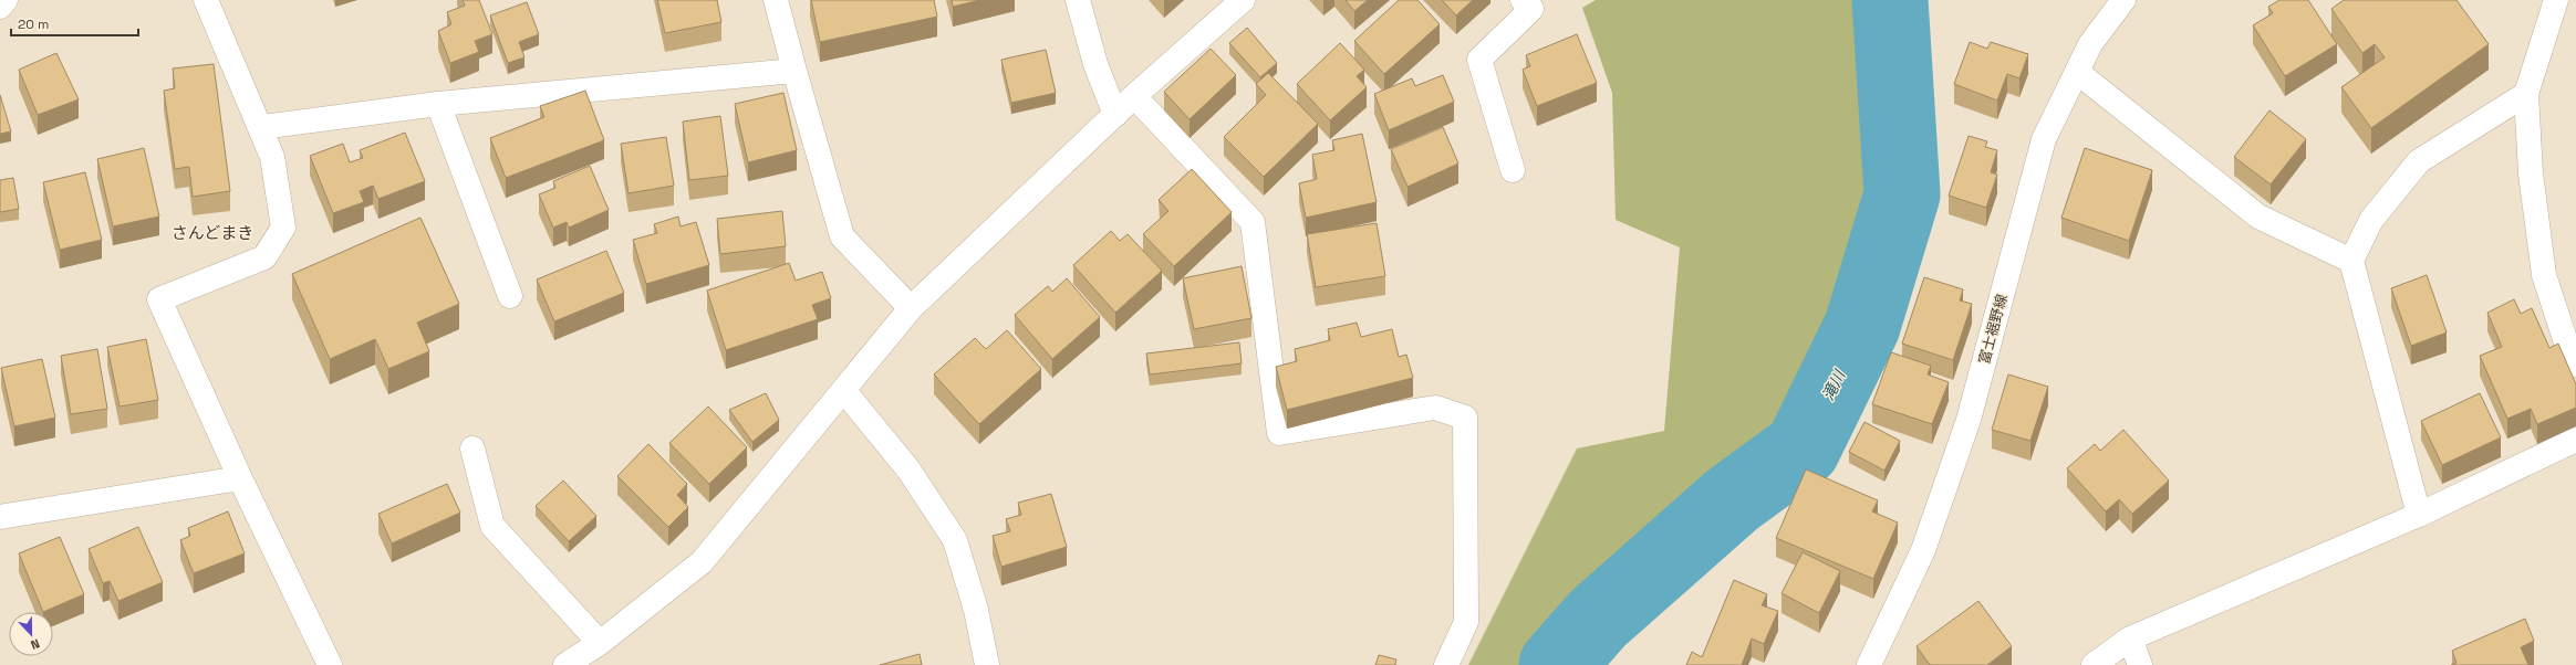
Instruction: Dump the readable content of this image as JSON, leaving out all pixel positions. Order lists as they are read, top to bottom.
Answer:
{
  "streets": {
    "street": ["富士裾野線"]
  },
  "districts": ["さんどまき"],
  "water": ["滝川"],
  "scale_bar": "20 m",
  "north": "bottom"
}
